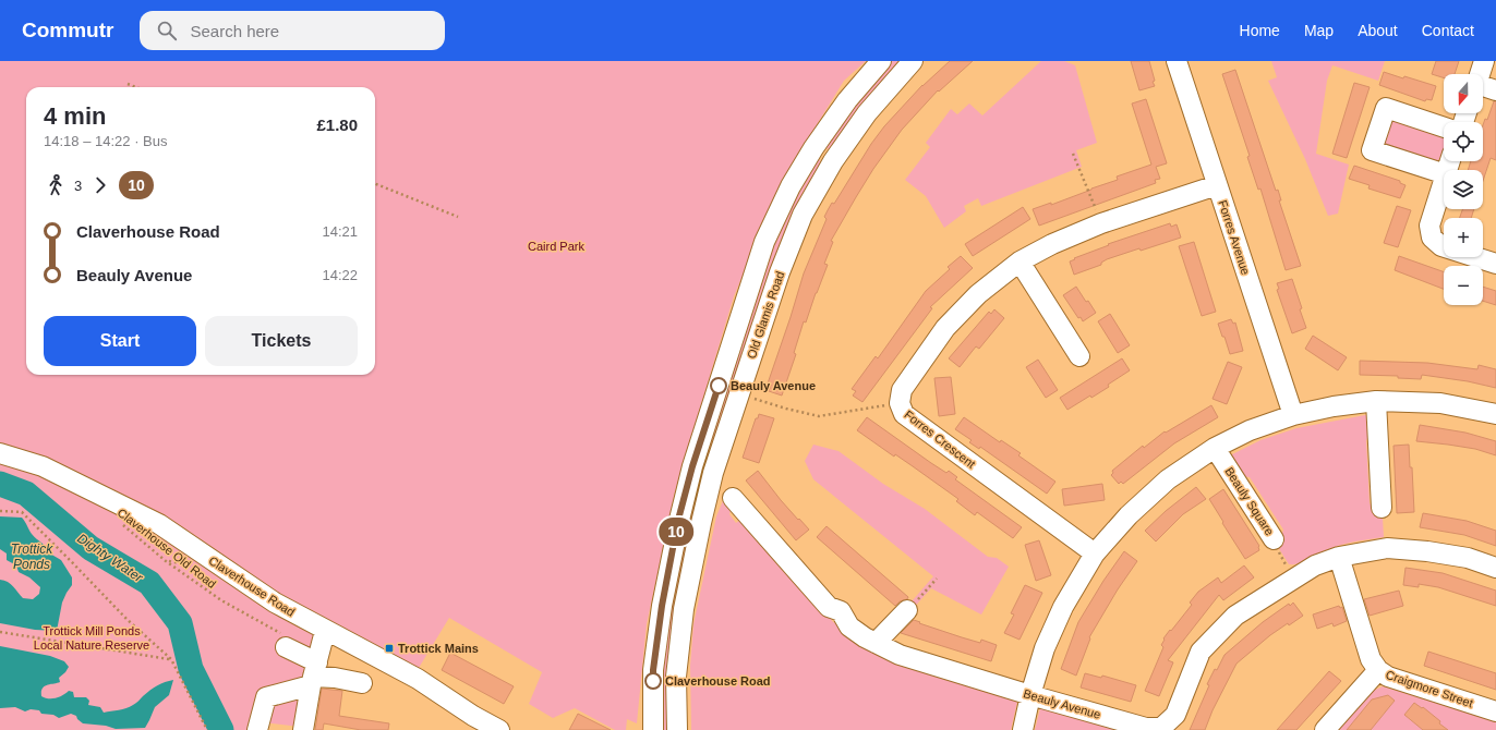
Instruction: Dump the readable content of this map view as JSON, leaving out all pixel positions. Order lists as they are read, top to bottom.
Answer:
{
  "streets": {
    "street": [
      "Forres Avenue",
      "Old Glamis Road",
      "Forres Crescent",
      "Beauly Square",
      "Claverhouse Road",
      "Craigmore Street",
      "Beauly Avenue"
    ],
    "path": ["Claverhouse Old Road"]
  },
  "crossings": [
    ["Forres Avenue", "Forres Crescent"],
    ["Beauly Square", "Beauly Avenue"],
    ["Craigmore Street", "Beauly Avenue"]
  ],
  "water": ["Trottick Ponds", "Dighty Water"],
  "parks": ["Caird Park", "Trottick Mill Ponds Local Nature Reserve"],
  "places": {
    "other": ["Beauly Avenue", "Claverhouse Road"],
    "transit": ["Trottick Mains"]
  },
  "lines": ["bus line 10"],
  "north": "bottom",
  "page": {
    "header": "Commutr",
    "search": "Search here",
    "nav": [
      "Home",
      "Map",
      "About",
      "Contact"
    ],
    "on_map": "10",
    "map_buttons": ["+", "−"],
    "heading": ["4 min", "14:18 – 14:22 · Bus", "£1.80"],
    "legs": ["3", "10"],
    "list": [
      {
        "name": "Claverhouse Road",
        "value": "14:21"
      },
      {
        "name": "Beauly Avenue",
        "value": "14:22"
      }
    ],
    "buttons": ["Start", "Tickets"]
  }
}
